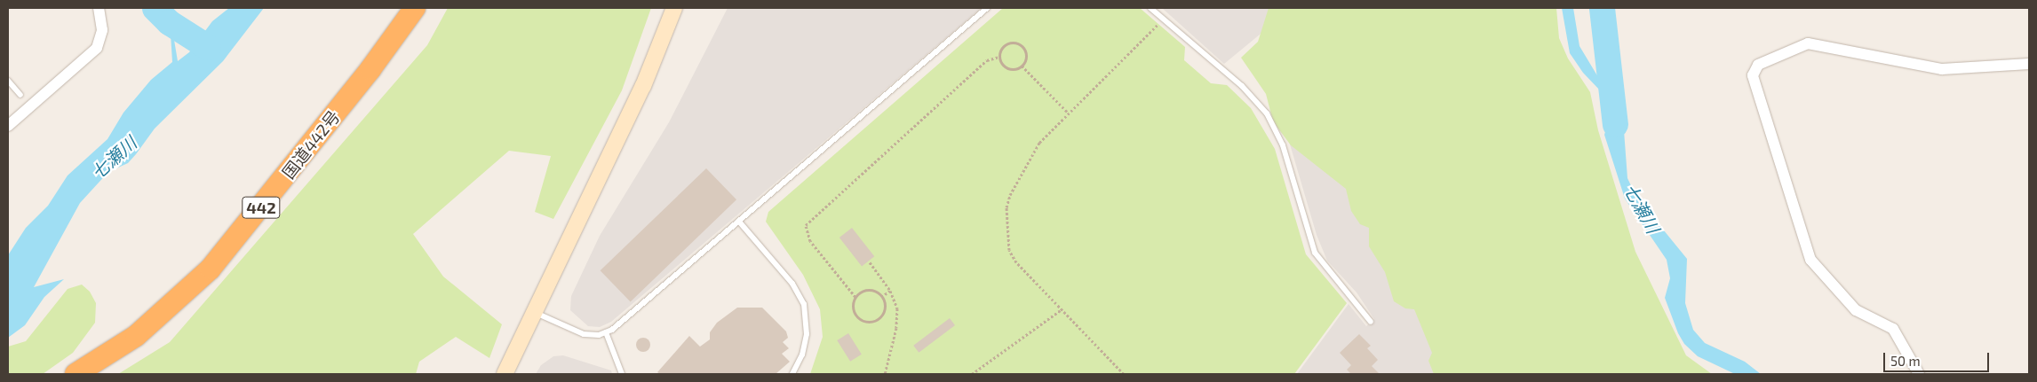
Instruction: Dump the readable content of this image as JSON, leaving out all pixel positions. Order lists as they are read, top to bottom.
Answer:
{
  "streets": {
    "highway": ["国道442号", "442"]
  },
  "water": ["七瀬川"],
  "scale_bar": "50 m"
}
